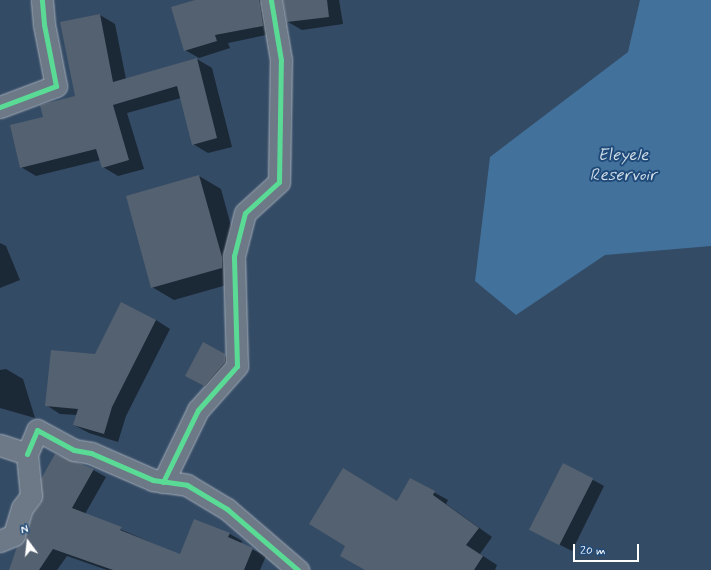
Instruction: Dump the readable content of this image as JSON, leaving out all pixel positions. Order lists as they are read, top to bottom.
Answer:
{
  "water": ["Eleyele Reservoir"],
  "scale_bar": "20 m",
  "north": "top"
}
